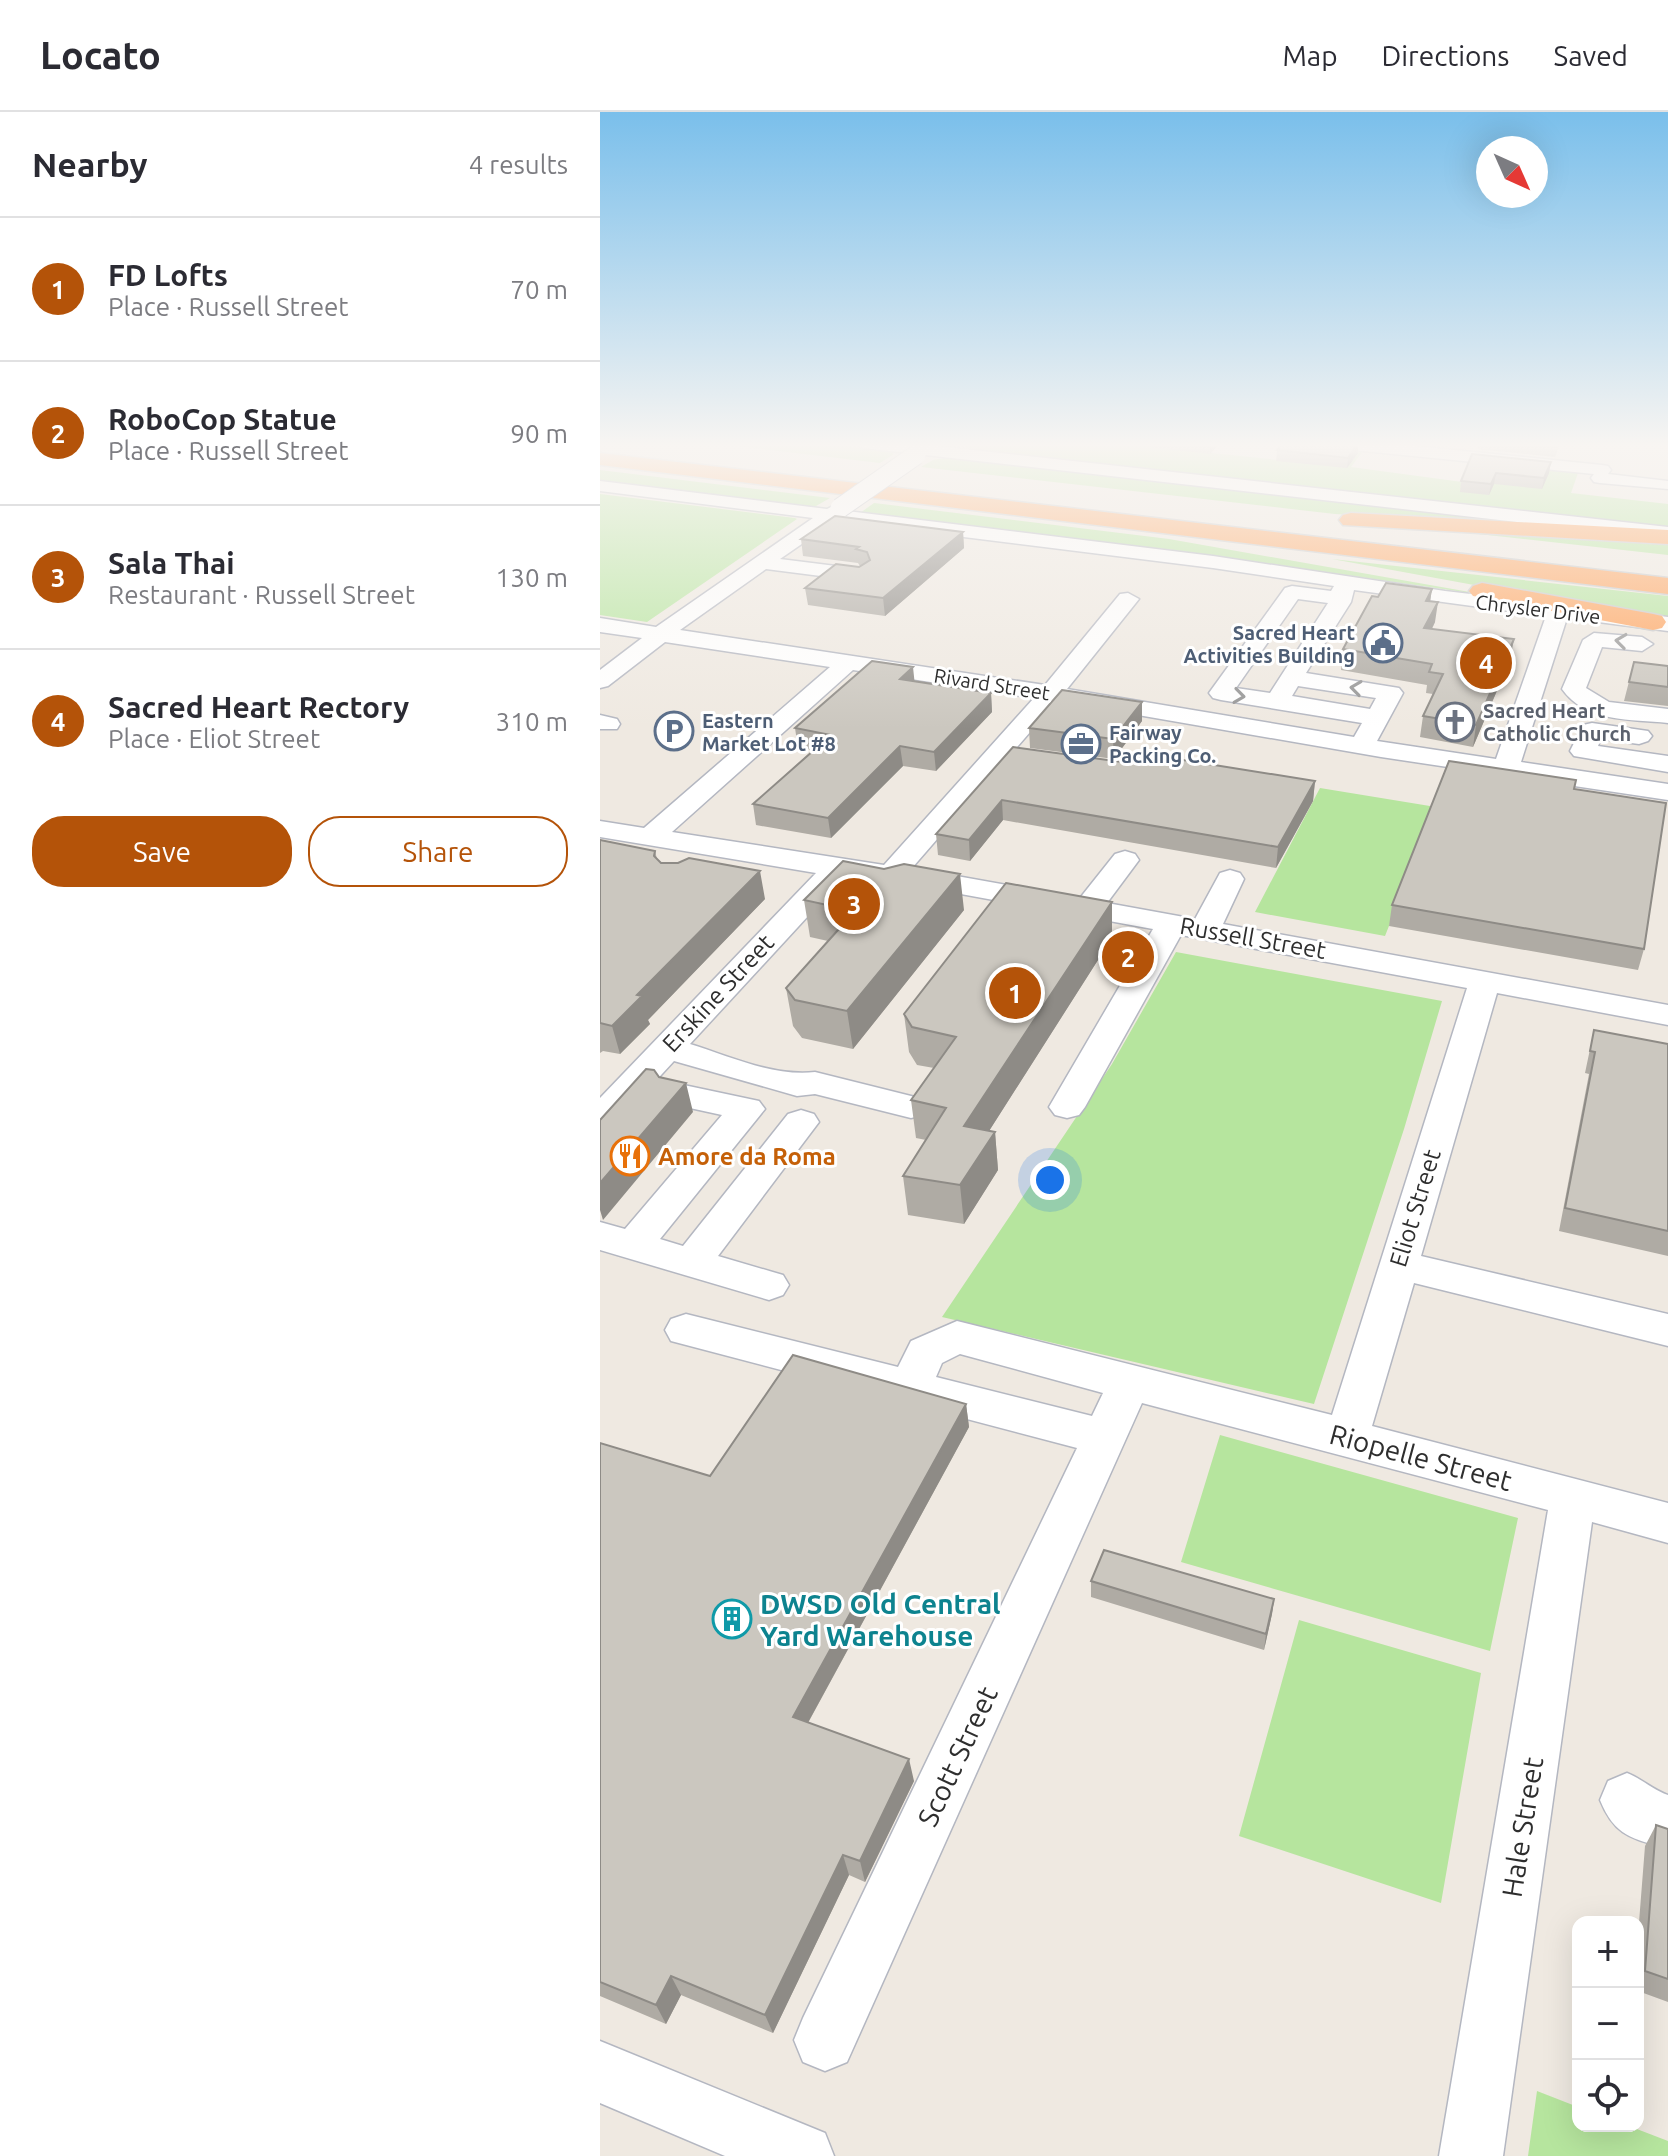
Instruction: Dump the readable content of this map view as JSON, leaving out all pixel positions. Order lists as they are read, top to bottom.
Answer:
{
  "streets": {
    "street": [
      "Chrysler Drive",
      "Rivard Street",
      "Russell Street",
      "Erskine Street",
      "Eliot Street",
      "Riopelle Street",
      "Scott Street",
      "Hale Street"
    ]
  },
  "crossings": [
    ["Russell Street", "Erskine Street"],
    ["Russell Street", "Eliot Street"],
    ["Eliot Street", "Riopelle Street"],
    ["Riopelle Street", "Scott Street"],
    ["Riopelle Street", "Hale Street"]
  ],
  "places": {
    "public building": ["Sacred Heart Activities Building"],
    "church": ["Sacred Heart Catholic Church"],
    "parking": ["Eastern Market Lot #8"],
    "office": ["Fairway Packing Co."],
    "restaurant": ["Amore da Roma"],
    "building": ["DWSD Old Central Yard Warehouse"]
  },
  "north": "bottom right",
  "page": {
    "header": "Locato",
    "nav": ["Map", "Directions", "Saved"],
    "heading": ["Nearby", "4 results"],
    "list": [
      {
        "mark": "1",
        "name": "FD Lofts",
        "note": "Place · Russell Street",
        "value": "70 m"
      },
      {
        "mark": "2",
        "name": "RoboCop Statue",
        "note": "Place · Russell Street",
        "value": "90 m"
      },
      {
        "mark": "3",
        "name": "Sala Thai",
        "note": "Restaurant · Russell Street",
        "value": "130 m"
      },
      {
        "mark": "4",
        "name": "Sacred Heart Rectory",
        "note": "Place · Eliot Street",
        "value": "310 m"
      }
    ],
    "pins": [
      "4",
      "3",
      "2",
      "1"
    ],
    "buttons": ["Save", "Share"],
    "map_buttons": ["+", "−"]
  }
}
